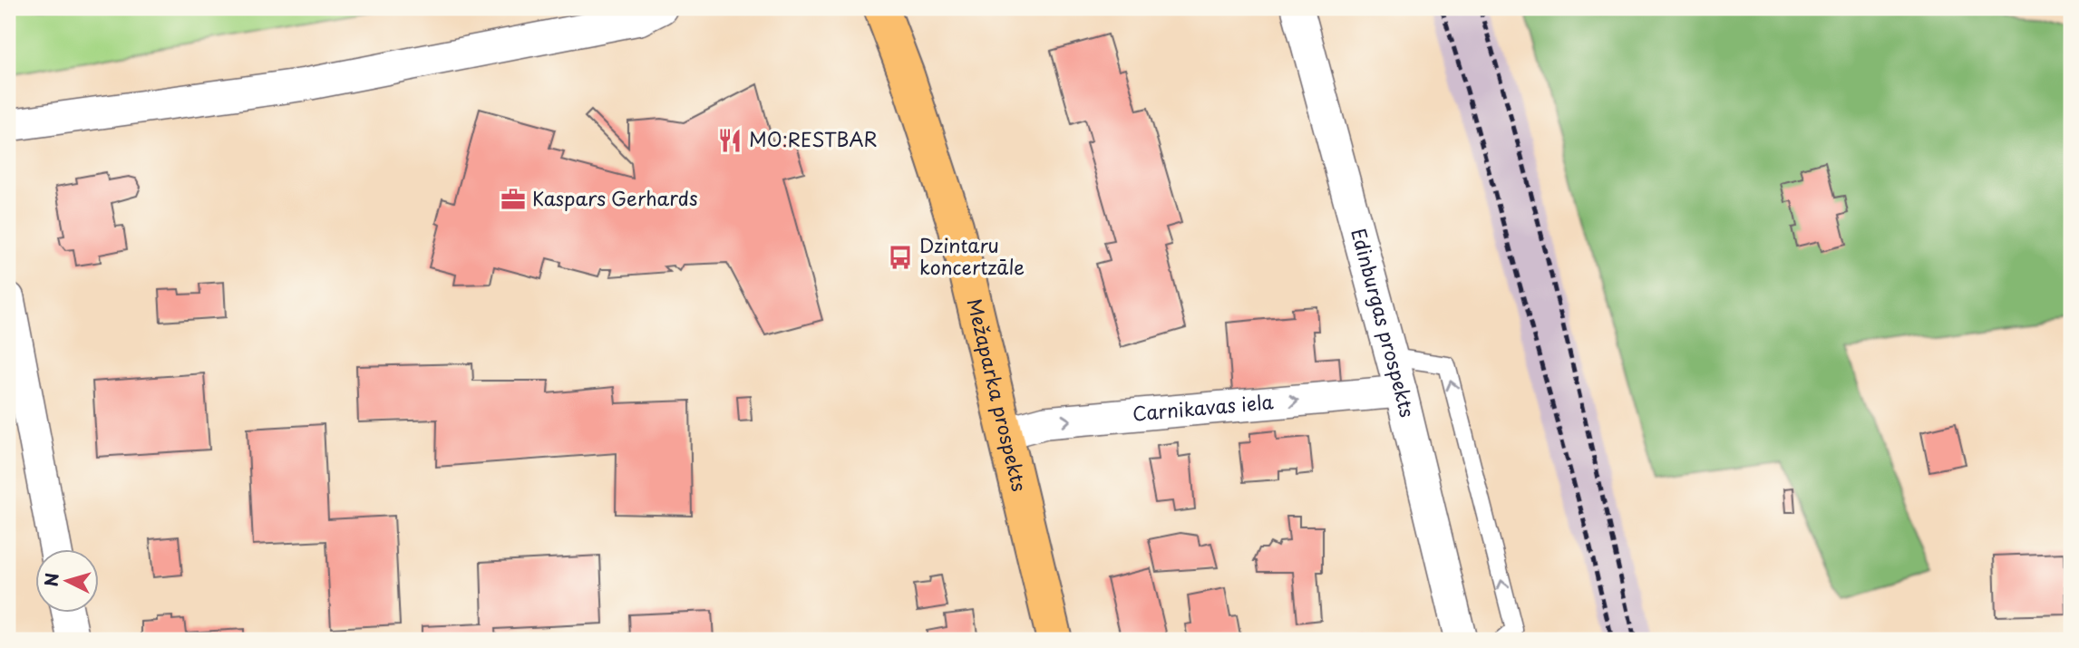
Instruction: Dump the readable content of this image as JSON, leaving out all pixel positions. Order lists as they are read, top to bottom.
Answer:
{
  "streets": {
    "main road": ["Mežaparka prospekts"],
    "street": ["Edinburgas prospekts", "Carnikavas iela"]
  },
  "crossings": [
    ["Edinburgas prospekts", "Carnikavas iela"],
    ["Mežaparka prospekts", "Carnikavas iela"]
  ],
  "one_way": ["Carnikavas iela"],
  "places": {
    "restaurant": ["MO:RESTBAR"],
    "office": ["Kaspars Gerhards"],
    "bus stop": ["Dzintaru koncertzāle"]
  },
  "north": "left"
}
